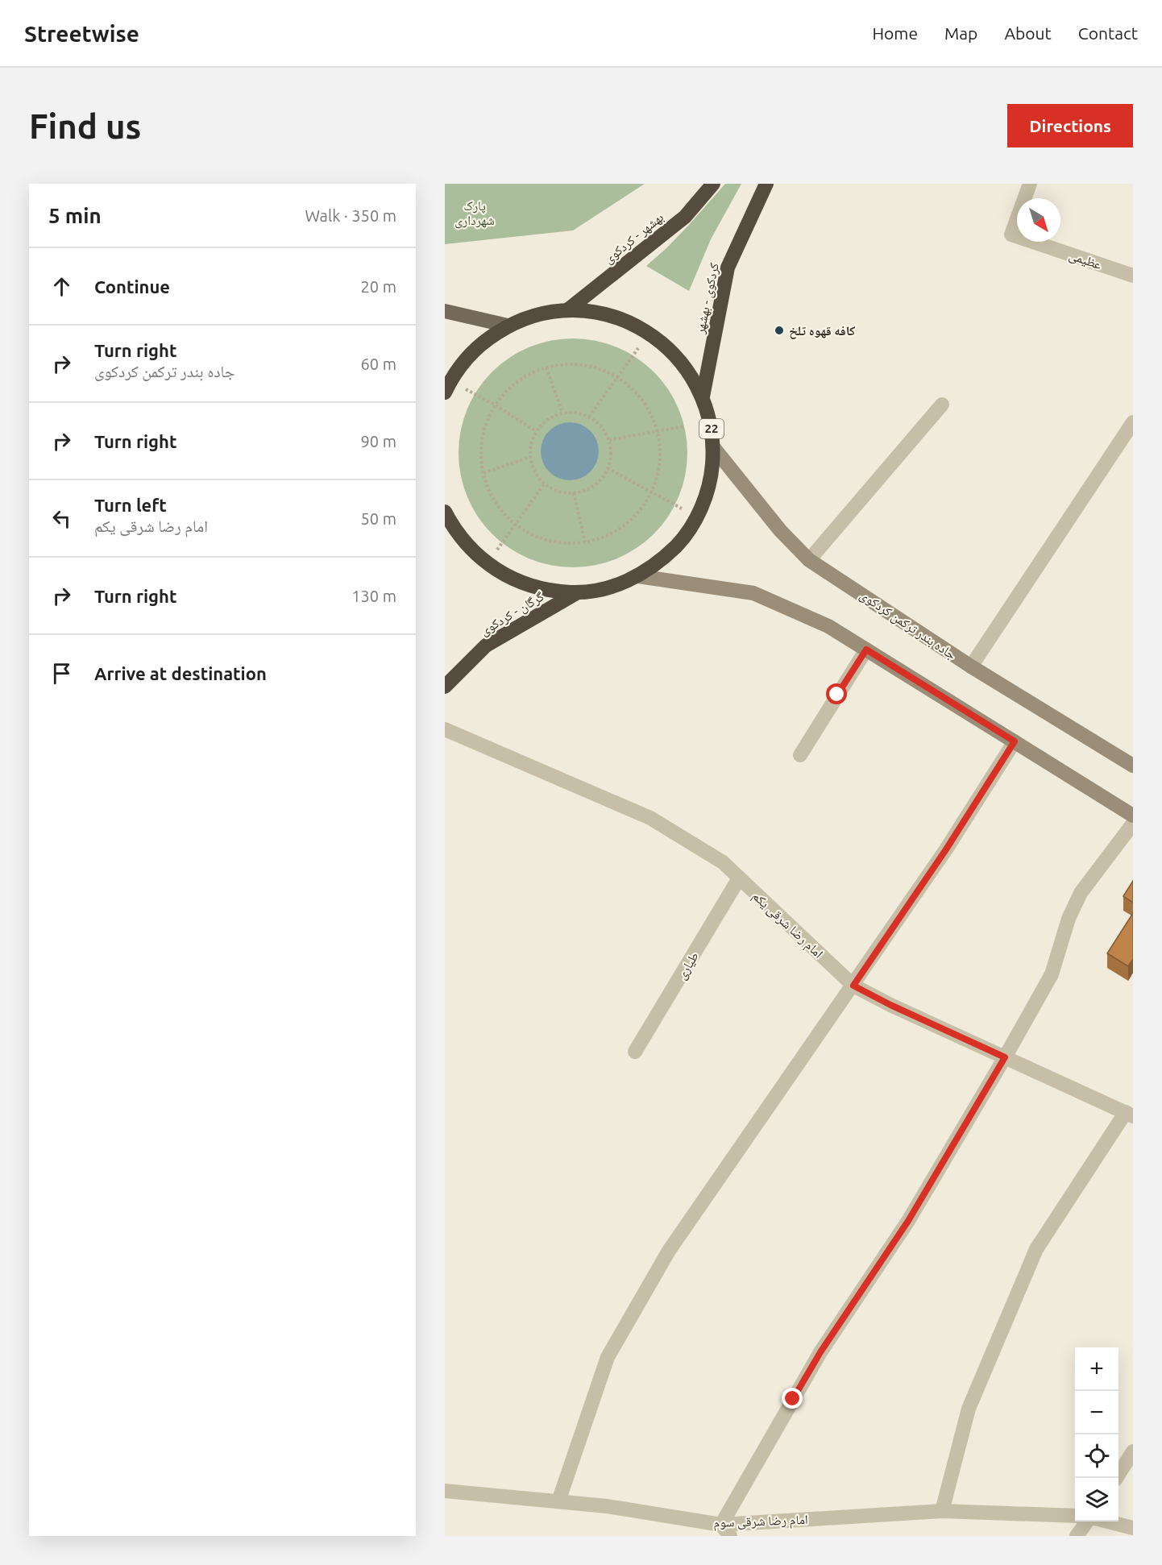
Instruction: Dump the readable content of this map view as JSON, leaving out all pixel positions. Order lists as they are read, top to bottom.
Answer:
{
  "streets": {
    "highway": [
      "بهشهر - کردکوی",
      "کردکوی - بهشهر",
      "22",
      "گرگان - کردکوی"
    ],
    "main road": ["جاده بندر ترکمن کردکوی"],
    "street": [
      "عظیمی",
      "امام رضا شرقی یکم",
      "طیاری",
      "امام رضا شرقی سوم"
    ]
  },
  "crossings": [
    ["بهشهر - کردکوی", "22"],
    ["کردکوی - بهشهر", "22"],
    ["22", "گرگان - کردکوی"],
    ["22", "جاده بندر ترکمن کردکوی"],
    ["امام رضا شرقی یکم", "طیاری"]
  ],
  "parks": ["پارک شهرداری"],
  "places": ["کافه قهوه تلخ"],
  "north": "bottom right",
  "page": {
    "header": "Streetwise",
    "nav": [
      "Home",
      "Map",
      "About",
      "Contact"
    ],
    "buttons": "Directions",
    "title": "Find us",
    "heading": ["5 min", "Walk · 350 m"],
    "list": [
      ["Continue", "20 m"],
      ["Turn right", "جاده بندر ترکمن کردکوی", "60 m"],
      ["Turn right", "90 m"],
      ["Turn left", "امام رضا شرقی یکم", "50 m"],
      ["Turn right", "130 m"],
      "Arrive at destination"
    ],
    "map_buttons": ["+", "−"]
  }
}
